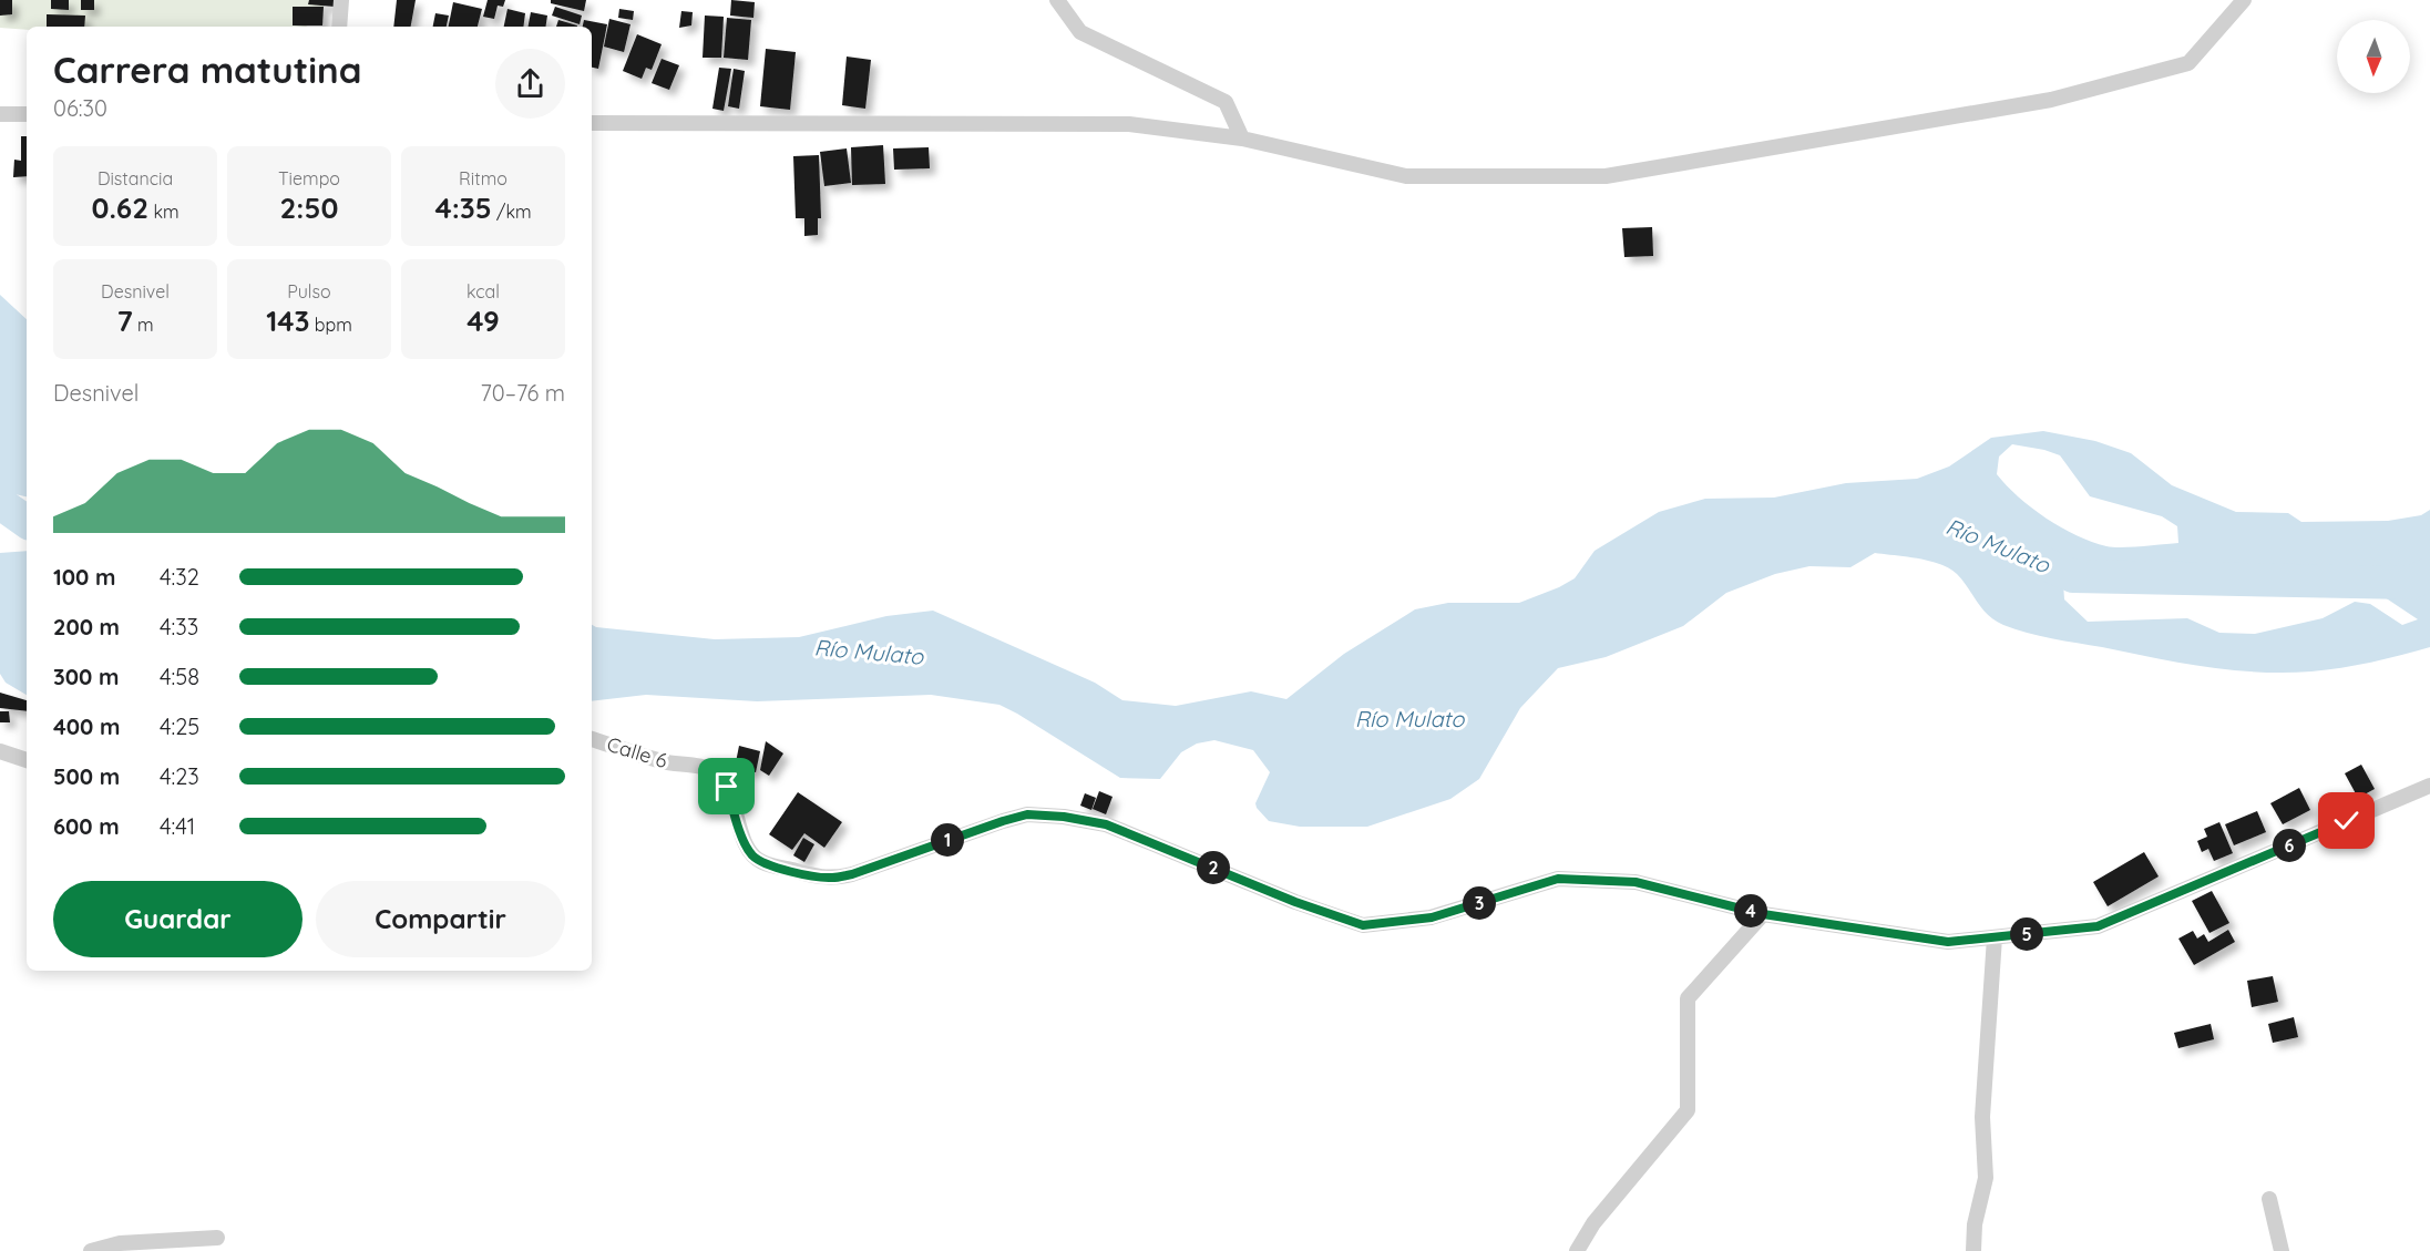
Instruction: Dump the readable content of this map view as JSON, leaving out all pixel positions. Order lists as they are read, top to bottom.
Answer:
{
  "streets": {
    "street": ["Calle 6"]
  },
  "water": ["Río Mulato"],
  "north": "bottom",
  "page": {
    "heading": ["Carrera matutina", "06:30"],
    "stats": [
      ["Distancia", "0.62 km"],
      ["Tiempo", "2:50"],
      ["Ritmo", "4:35 /km"],
      ["Desnivel", "7 m"],
      ["Pulso", "143 bpm"],
      ["kcal", "49"]
    ],
    "chart": ["Desnivel", "70–76 m"],
    "list": [
      {
        "name": "100 m",
        "note": "4:32"
      },
      {
        "name": "200 m",
        "note": "4:33"
      },
      {
        "name": "300 m",
        "note": "4:58"
      },
      {
        "name": "400 m",
        "note": "4:25"
      },
      {
        "name": "500 m",
        "note": "4:23"
      },
      {
        "name": "600 m",
        "note": "4:41"
      }
    ],
    "pins": [
      "1",
      "6",
      "2",
      "3",
      "4",
      "5"
    ],
    "buttons": ["Guardar", "Compartir"]
  }
}
